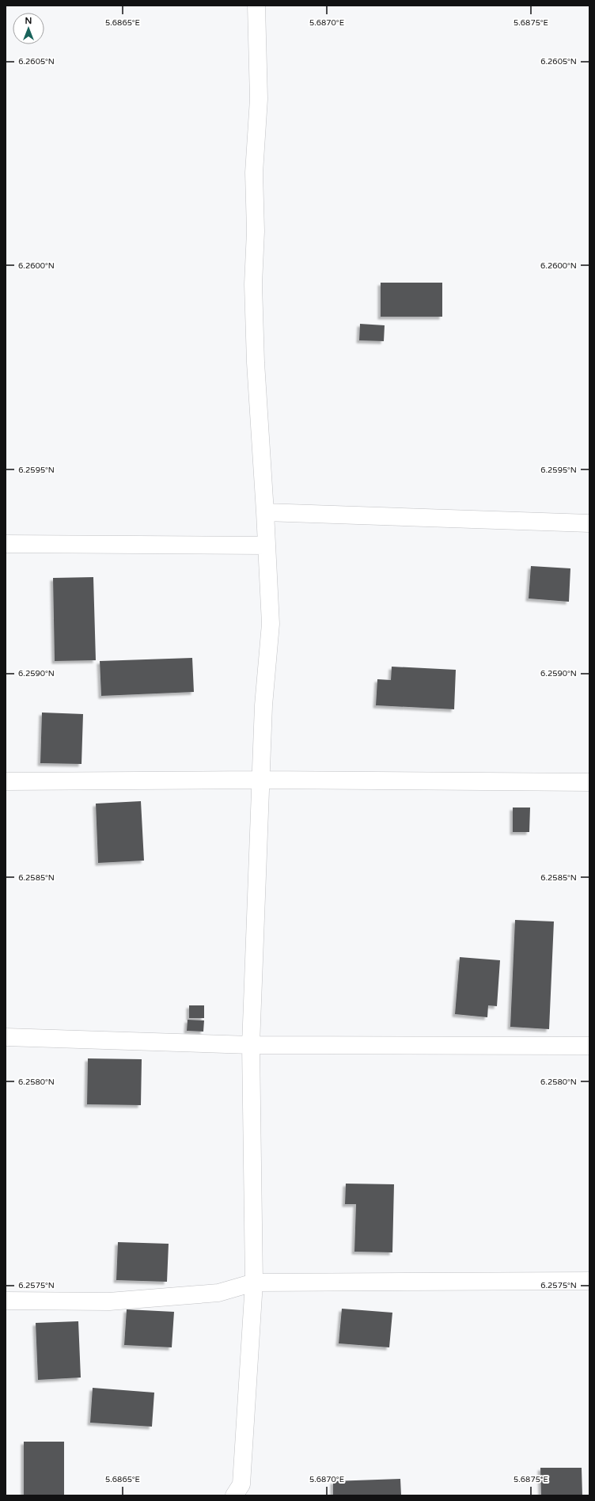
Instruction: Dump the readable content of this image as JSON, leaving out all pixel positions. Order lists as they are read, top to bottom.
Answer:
{
  "north": "top",
  "coordinates": [
    "5.6865°E",
    "5.6870°E",
    "5.6875°E",
    "6.2605°N",
    "6.2600°N",
    "6.2595°N",
    "6.2590°N",
    "6.2585°N",
    "6.2580°N",
    "6.2575°N"
  ]
}
